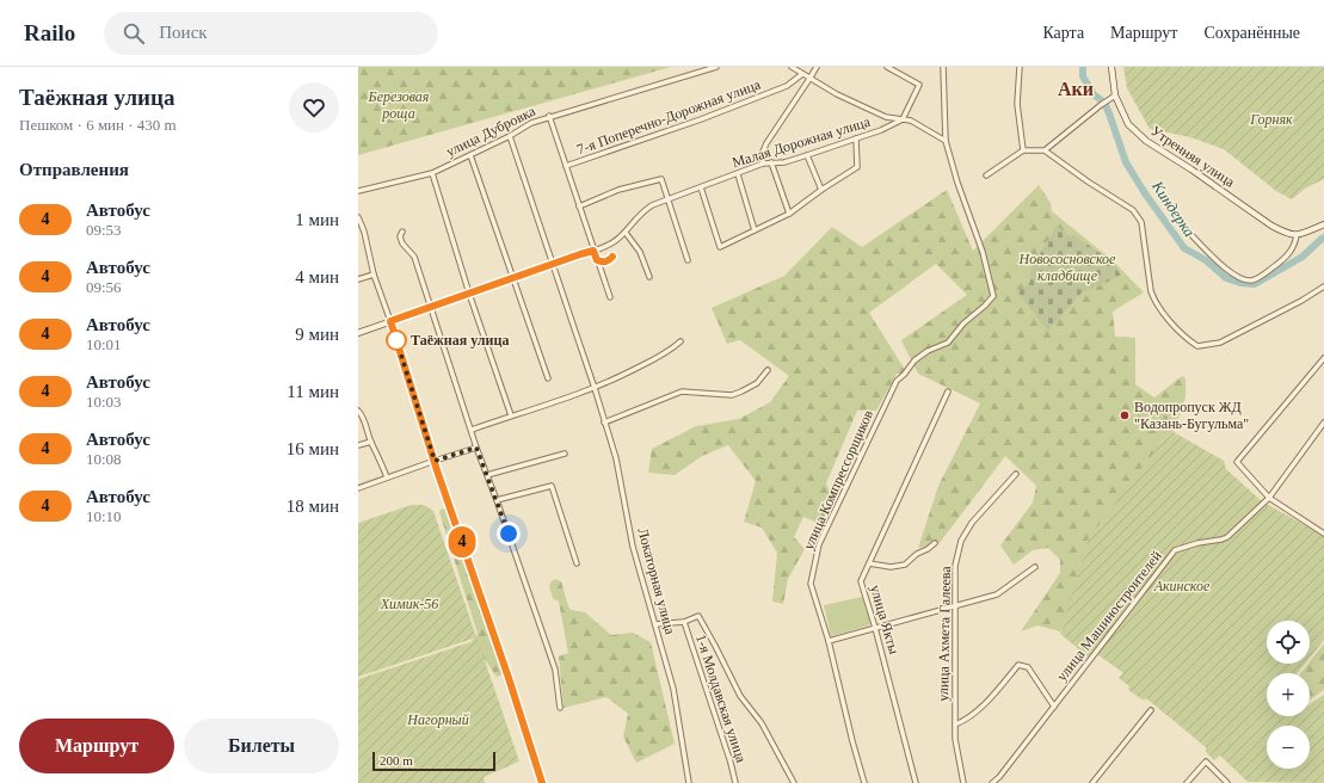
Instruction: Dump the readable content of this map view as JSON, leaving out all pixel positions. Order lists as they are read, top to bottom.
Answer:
{
  "streets": {
    "street": [
      "7-я Поперечно-Дорожная улица",
      "улица Дубровка",
      "Малая Дорожная улица",
      "Утренняя улица",
      "улица Компрессорщиков",
      "Локаторная улица",
      "улица Машиностроителей",
      "улица Якты",
      "улица Ахмета Галеева",
      "1-я Молдавская улица"
    ]
  },
  "crossings": [
    ["улица Дубровка", "Локаторная улица"]
  ],
  "districts": ["Аки"],
  "water": ["Киндерка"],
  "parks": [
    "Березовая роща",
    "Горняк",
    "Новососновское кладбище",
    "Акинское",
    "Химик-56",
    "Нагорный"
  ],
  "places": ["Таёжная улица", "Водопропуск ЖД \"Казань-Бугульма\""],
  "lines": ["bus line 4"],
  "scale_bar": "200 m",
  "page": {
    "header": "Railo",
    "search": "Поиск",
    "nav": ["Карта", "Маршрут", "Сохранённые"],
    "heading": [
      ["Таёжная улица", "Пешком · 6 мин · 430 m"],
      "Отправления"
    ],
    "on_map": "4",
    "list": [
      {
        "mark": "4",
        "name": "Автобус",
        "note": "09:53",
        "value": "1 мин"
      },
      {
        "mark": "4",
        "name": "Автобус",
        "note": "09:56",
        "value": "4 мин"
      },
      {
        "mark": "4",
        "name": "Автобус",
        "note": "10:01",
        "value": "9 мин"
      },
      {
        "mark": "4",
        "name": "Автобус",
        "note": "10:03",
        "value": "11 мин"
      },
      {
        "mark": "4",
        "name": "Автобус",
        "note": "10:08",
        "value": "16 мин"
      },
      {
        "mark": "4",
        "name": "Автобус",
        "note": "10:10",
        "value": "18 мин"
      }
    ],
    "map_buttons": ["+", "−"],
    "buttons": ["Маршрут", "Билеты"],
    "scale": "200 m"
  }
}
